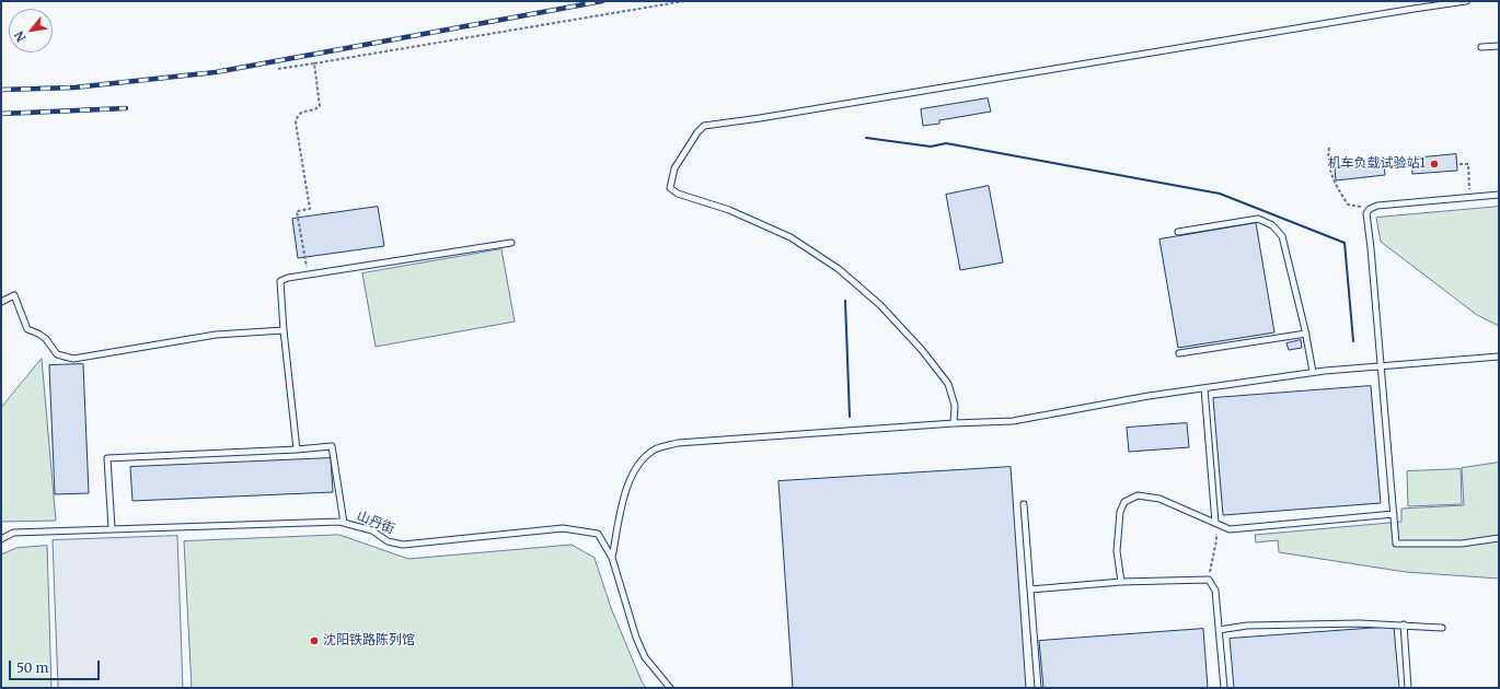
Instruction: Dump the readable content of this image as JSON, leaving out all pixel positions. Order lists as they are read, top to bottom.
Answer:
{
  "streets": {
    "lane": ["山丹街"]
  },
  "places": ["机车负载试验站1", "沈阳铁路陈列馆"],
  "scale_bar": "50 m",
  "north": "bottom left"
}
